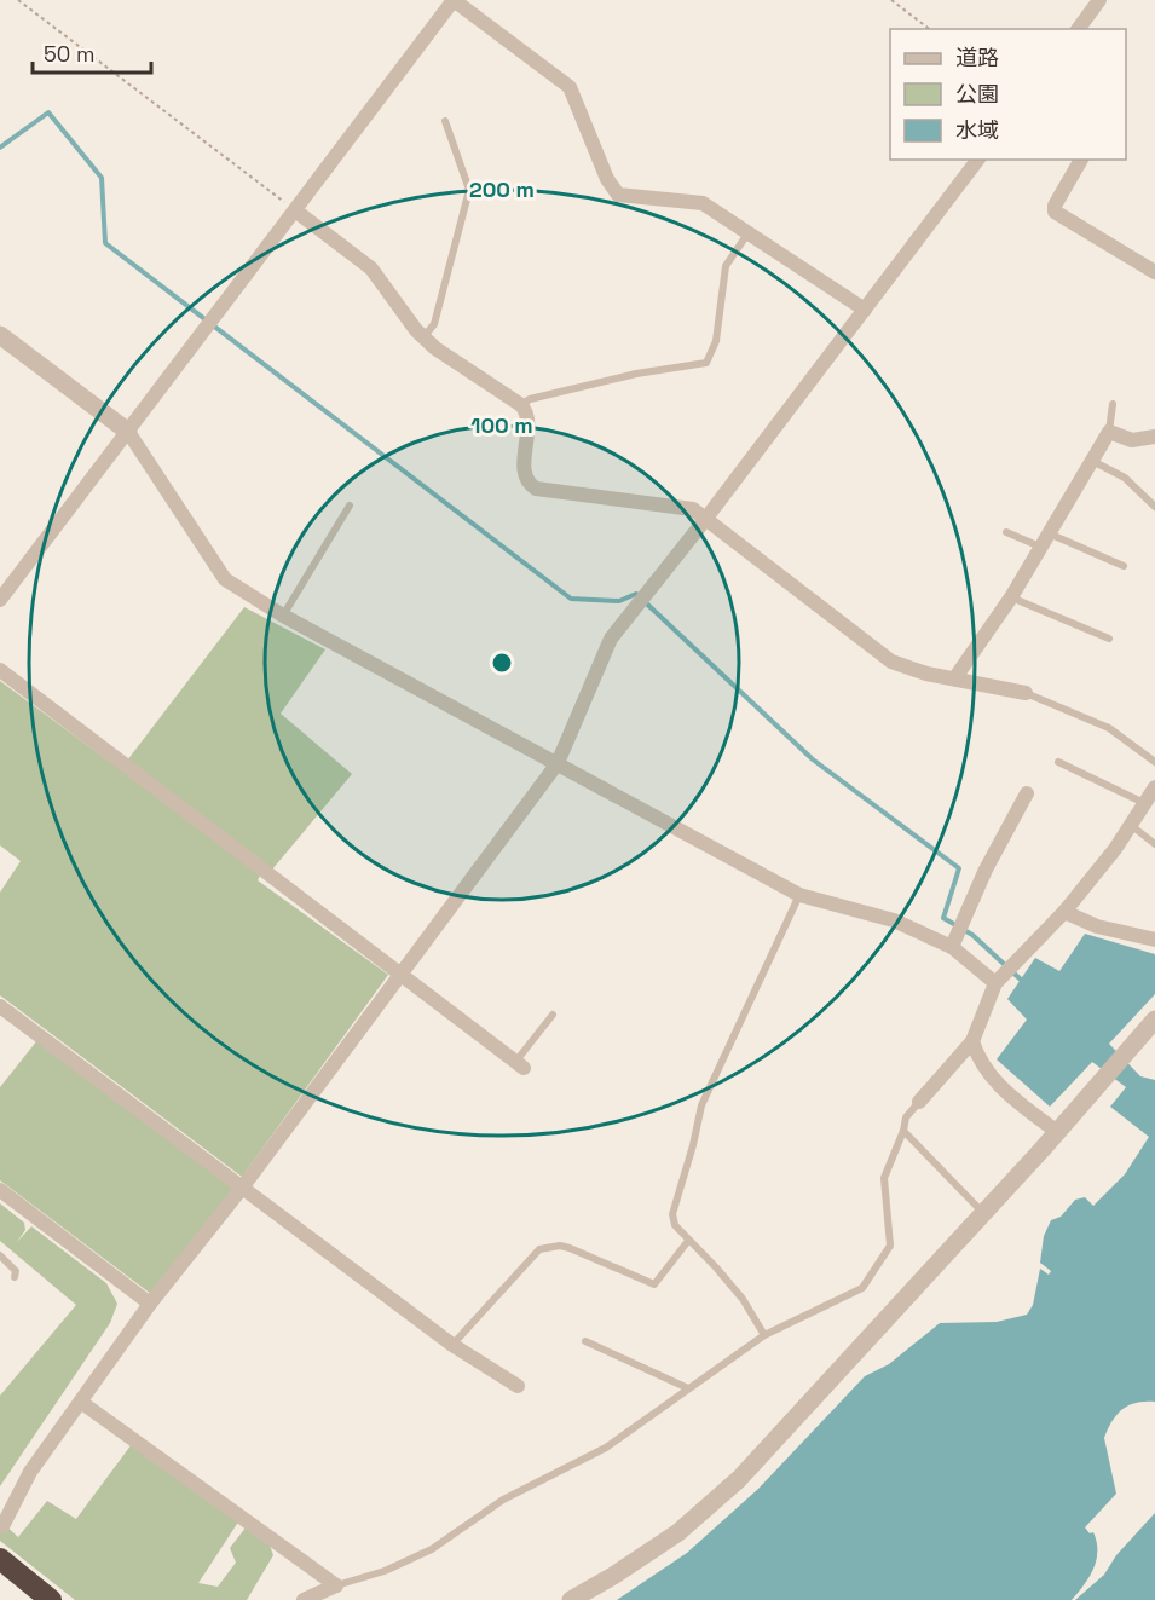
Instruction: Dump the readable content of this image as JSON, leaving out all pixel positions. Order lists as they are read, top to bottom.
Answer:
{
  "legend": ["道路", "公園", "水域"],
  "scale_bar": "50 m",
  "rings": ["200 m", "100 m"]
}
